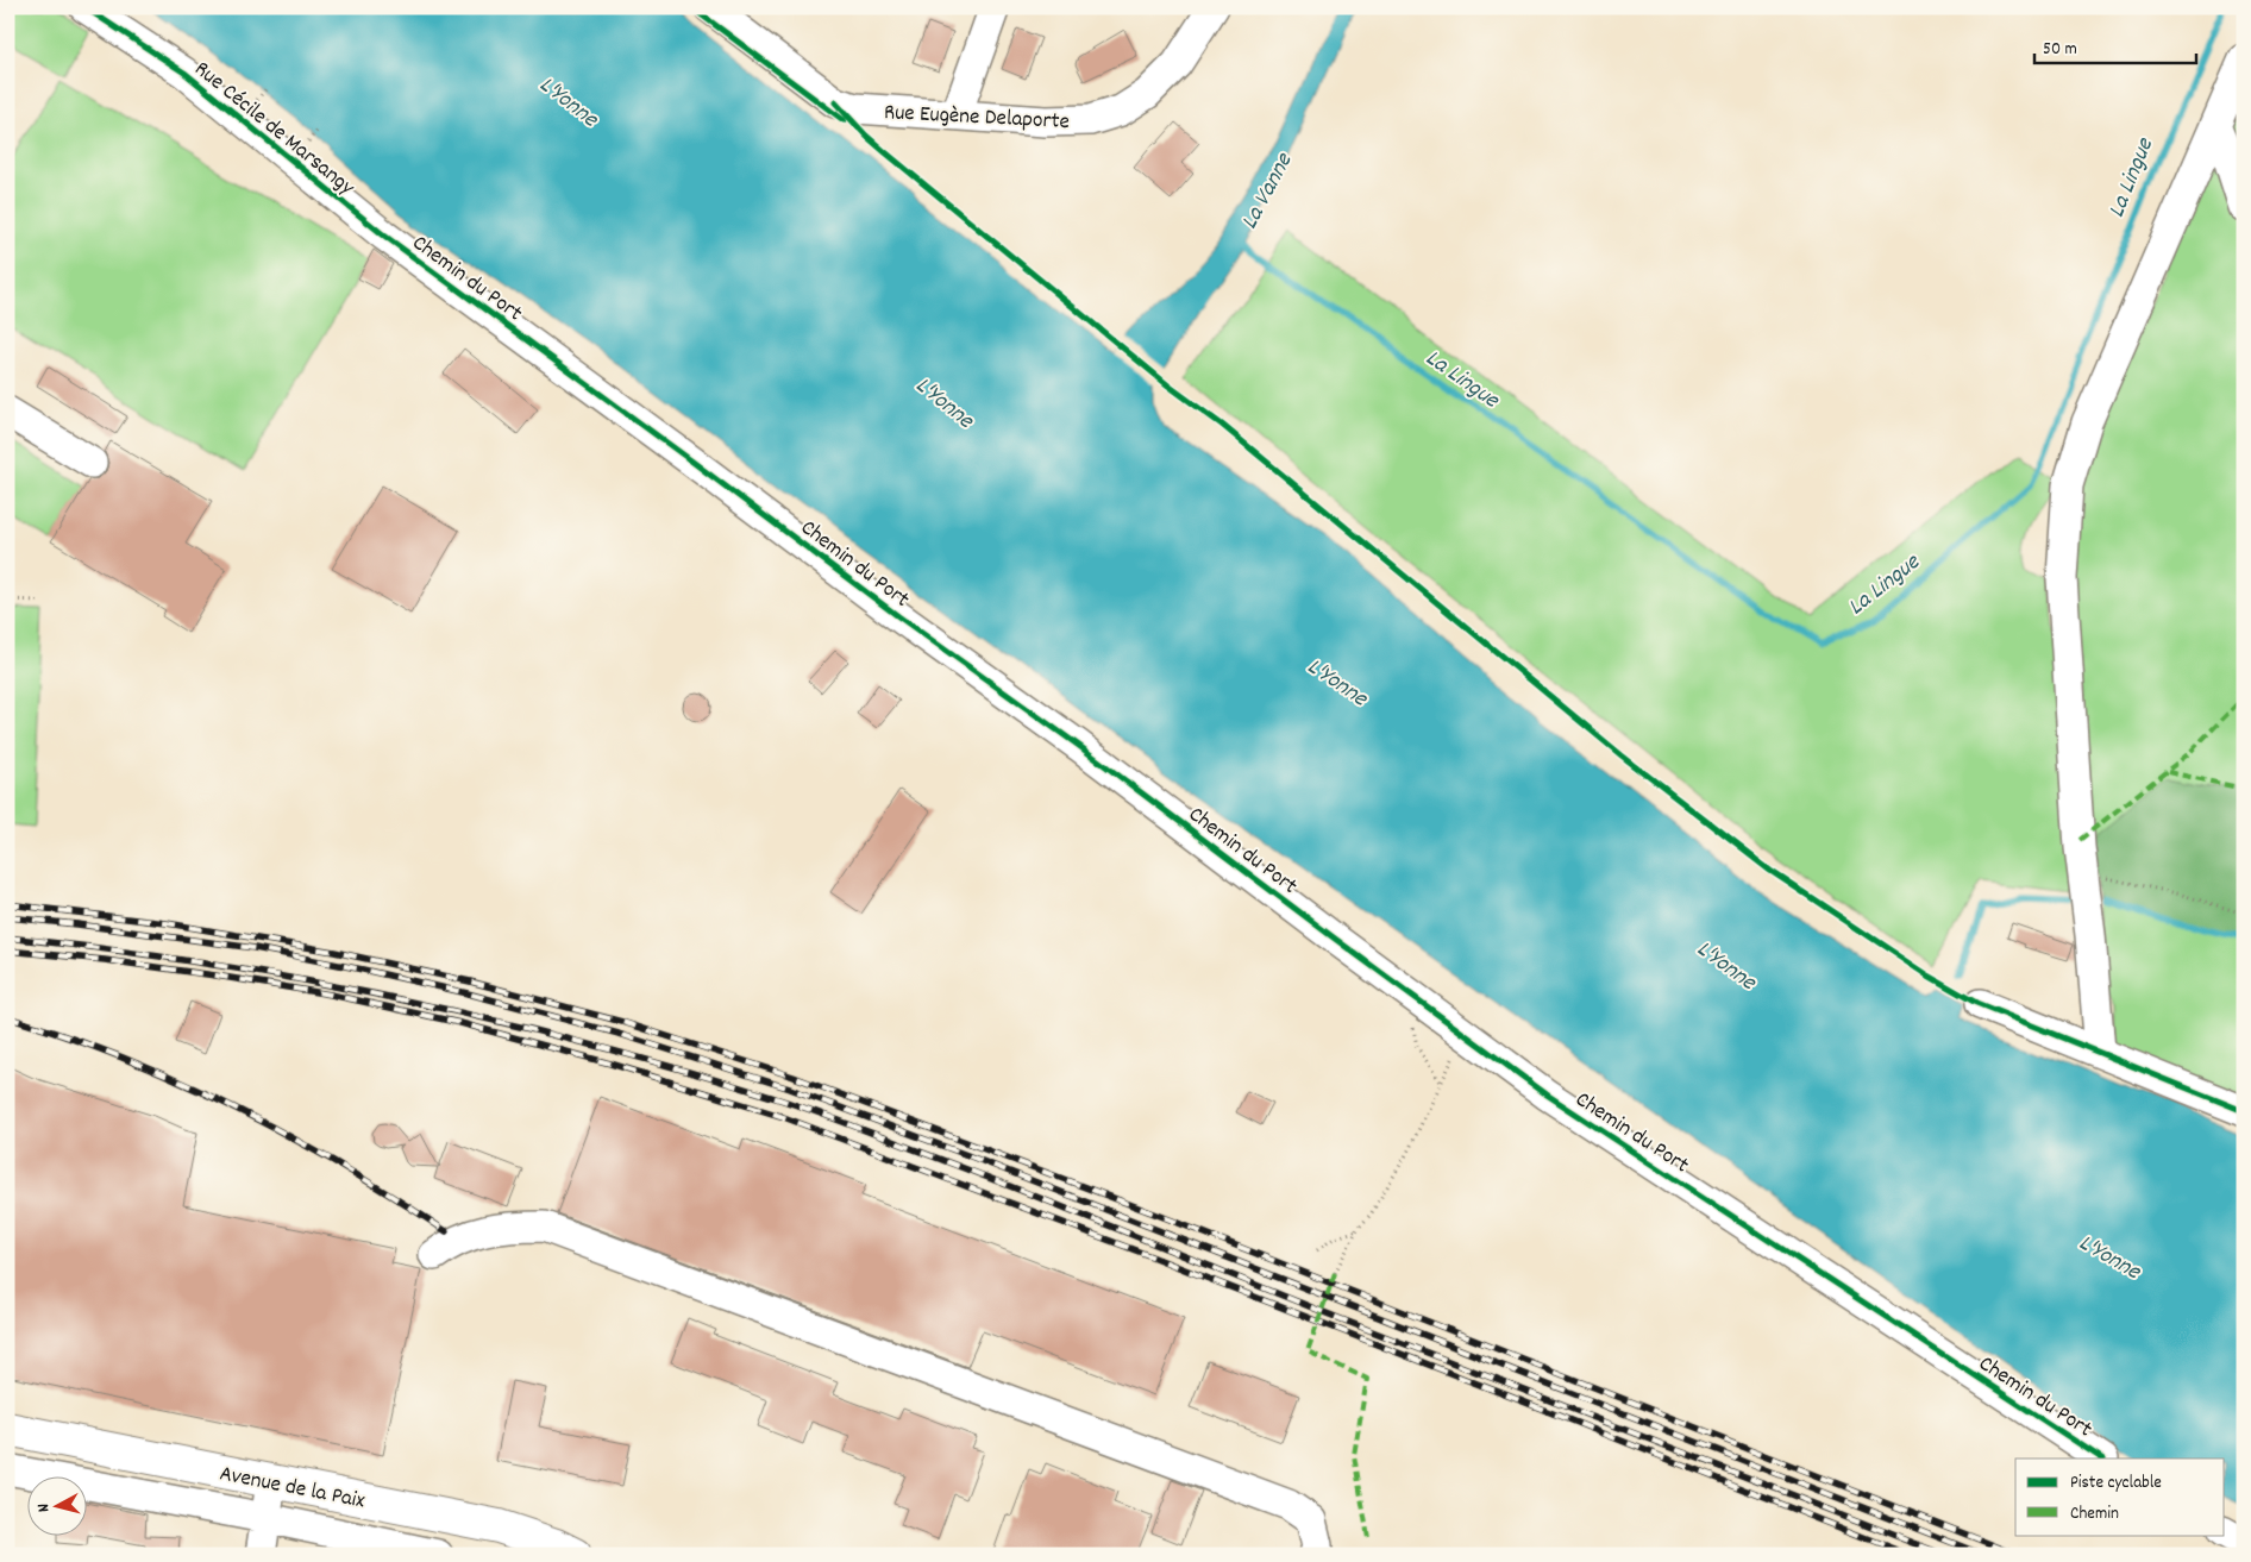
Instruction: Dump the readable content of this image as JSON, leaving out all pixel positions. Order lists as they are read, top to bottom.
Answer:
{
  "streets": {
    "main road": ["Avenue de la Paix"],
    "street": ["Rue Eugène Delaporte", "Rue Cécile de Marsangy", "Chemin du Port"]
  },
  "crossings": [
    ["Rue Cécile de Marsangy", "Chemin du Port"]
  ],
  "water": ["L'Yonne", "La Lingue", "La Vanne"],
  "legend": ["Piste cyclable", "Chemin"],
  "scale_bar": "50 m",
  "north": "left"
}
